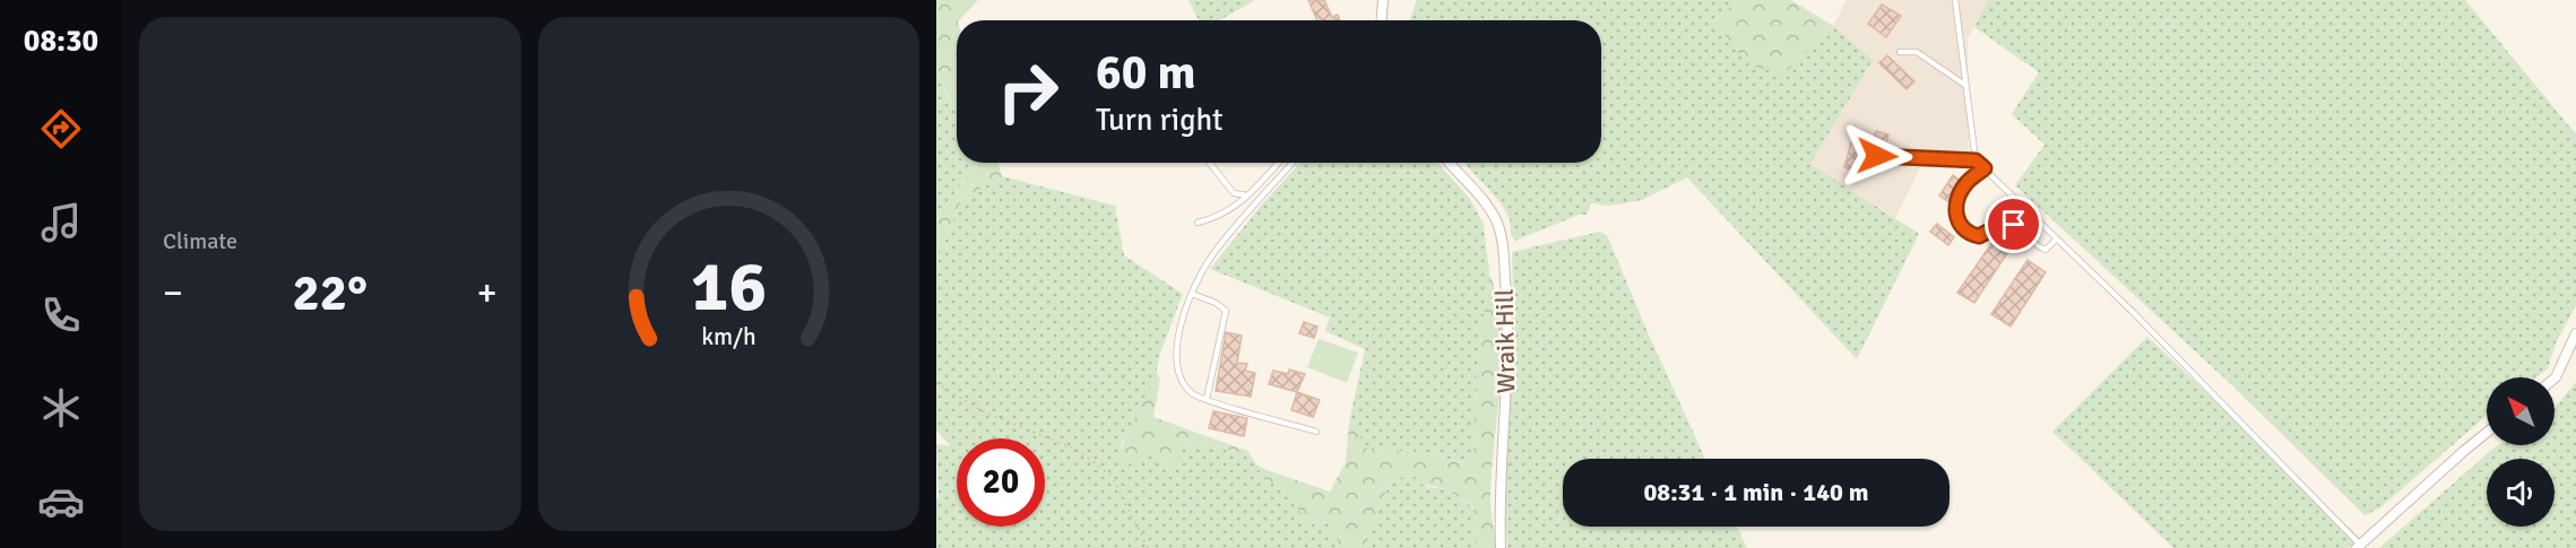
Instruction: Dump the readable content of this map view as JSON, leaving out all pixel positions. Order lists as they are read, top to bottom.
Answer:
{
  "streets": {
    "street": ["Wraik Hill"]
  },
  "north": "top left",
  "page": {
    "tabs": "08:30",
    "tile": "Climate",
    "turn": ["60 m", "Turn right"],
    "heat": ["−", "22°", "+"],
    "limit": "20",
    "trip": "08:31 · 1 min · 140 m",
    "gauge": ["16", "km/h"]
  }
}
